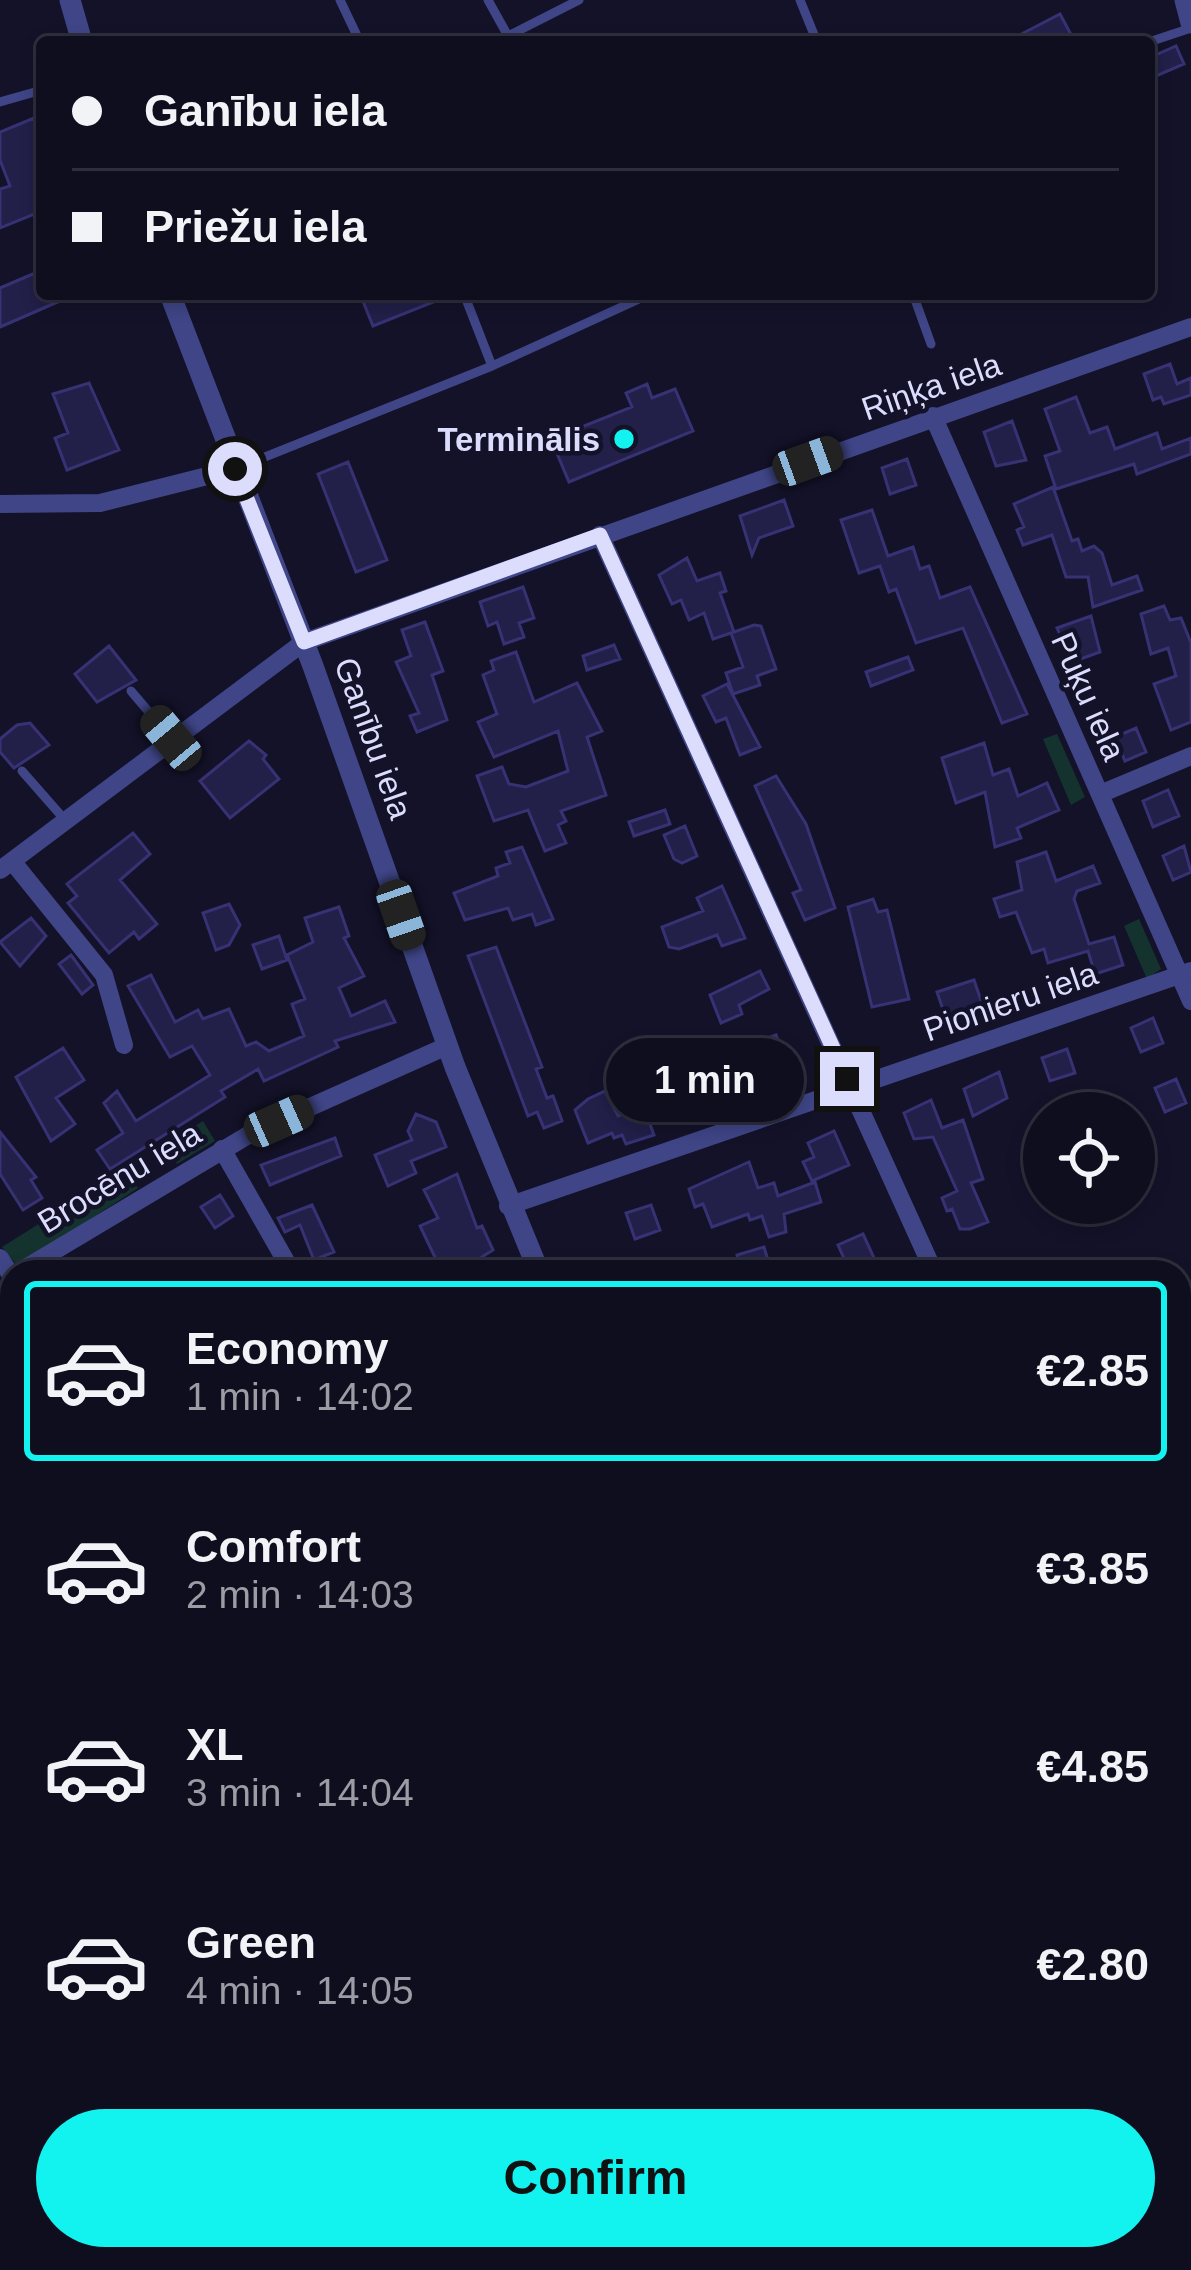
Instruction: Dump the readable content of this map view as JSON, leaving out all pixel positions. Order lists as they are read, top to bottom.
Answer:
{
  "streets": {
    "street": [
      "Riņķa iela",
      "Puķu iela",
      "Ganību iela",
      "Pionieru iela",
      "Brocēnu iela"
    ]
  },
  "crossings": [
    ["Riņķa iela", "Puķu iela"],
    ["Riņķa iela", "Ganību iela"],
    ["Puķu iela", "Pionieru iela"],
    ["Ganību iela", "Pionieru iela"],
    ["Ganību iela", "Brocēnu iela"]
  ],
  "places": ["Terminālis"],
  "page": {
    "banner": ["Ganību iela", "Priežu iela"],
    "bubble": "1 min",
    "list": [
      {
        "name": "Economy",
        "note": "1 min · 14:02",
        "value": "€2.85"
      },
      {
        "name": "Comfort",
        "note": "2 min · 14:03",
        "value": "€3.85"
      },
      {
        "name": "XL",
        "note": "3 min · 14:04",
        "value": "€4.85"
      },
      {
        "name": "Green",
        "note": "4 min · 14:05",
        "value": "€2.80"
      }
    ],
    "buttons": "Confirm"
  }
}
